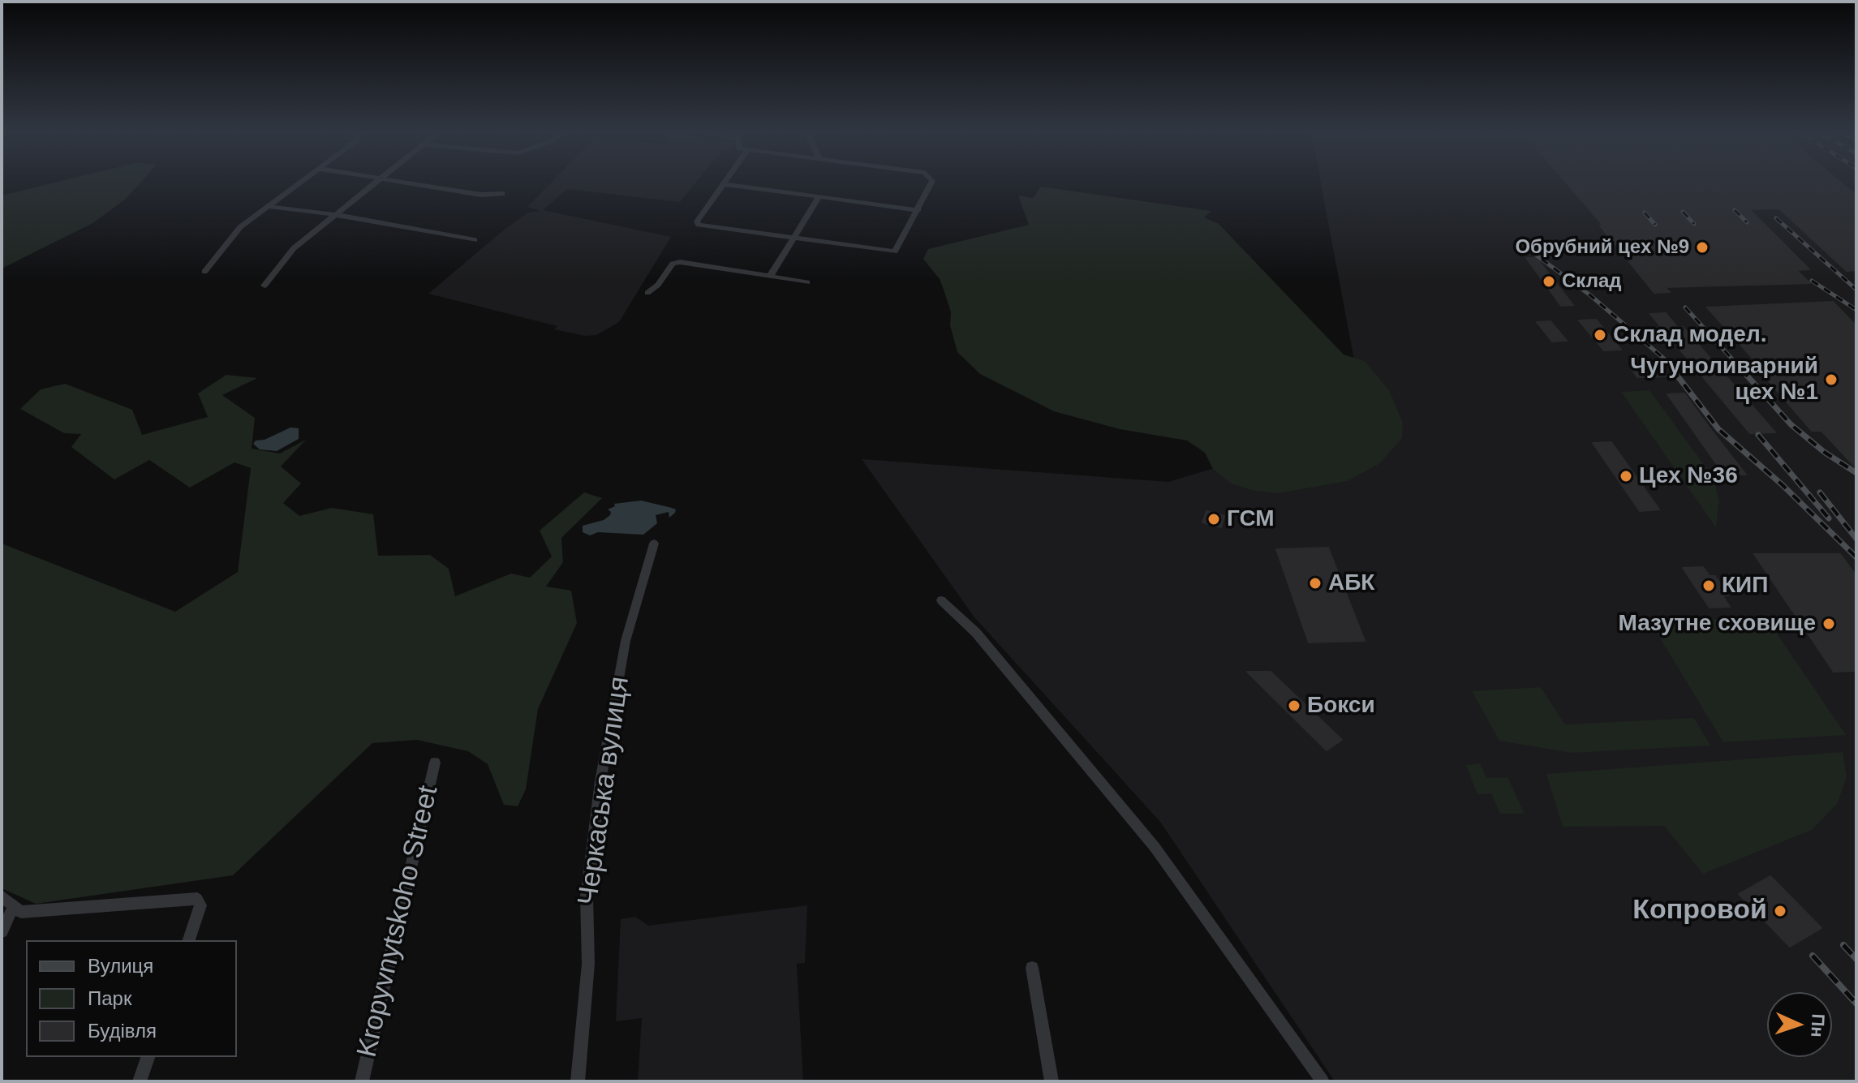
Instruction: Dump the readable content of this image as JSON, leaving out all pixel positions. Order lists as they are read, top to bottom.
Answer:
{
  "streets": {
    "street": ["Черкаська вулиця", "Kropyvnytskoho Street"]
  },
  "places": [
    "Обрубний цех №9",
    "Склад",
    "Склад модел.",
    "Чугуноливарний цех №1",
    "Цех №36",
    "ГСМ",
    "АБК",
    "КИП",
    "Мазутне сховище",
    "Бокси",
    "Копровой"
  ],
  "legend": ["Вулиця", "Парк", "Будівля"],
  "north": "right"
}
